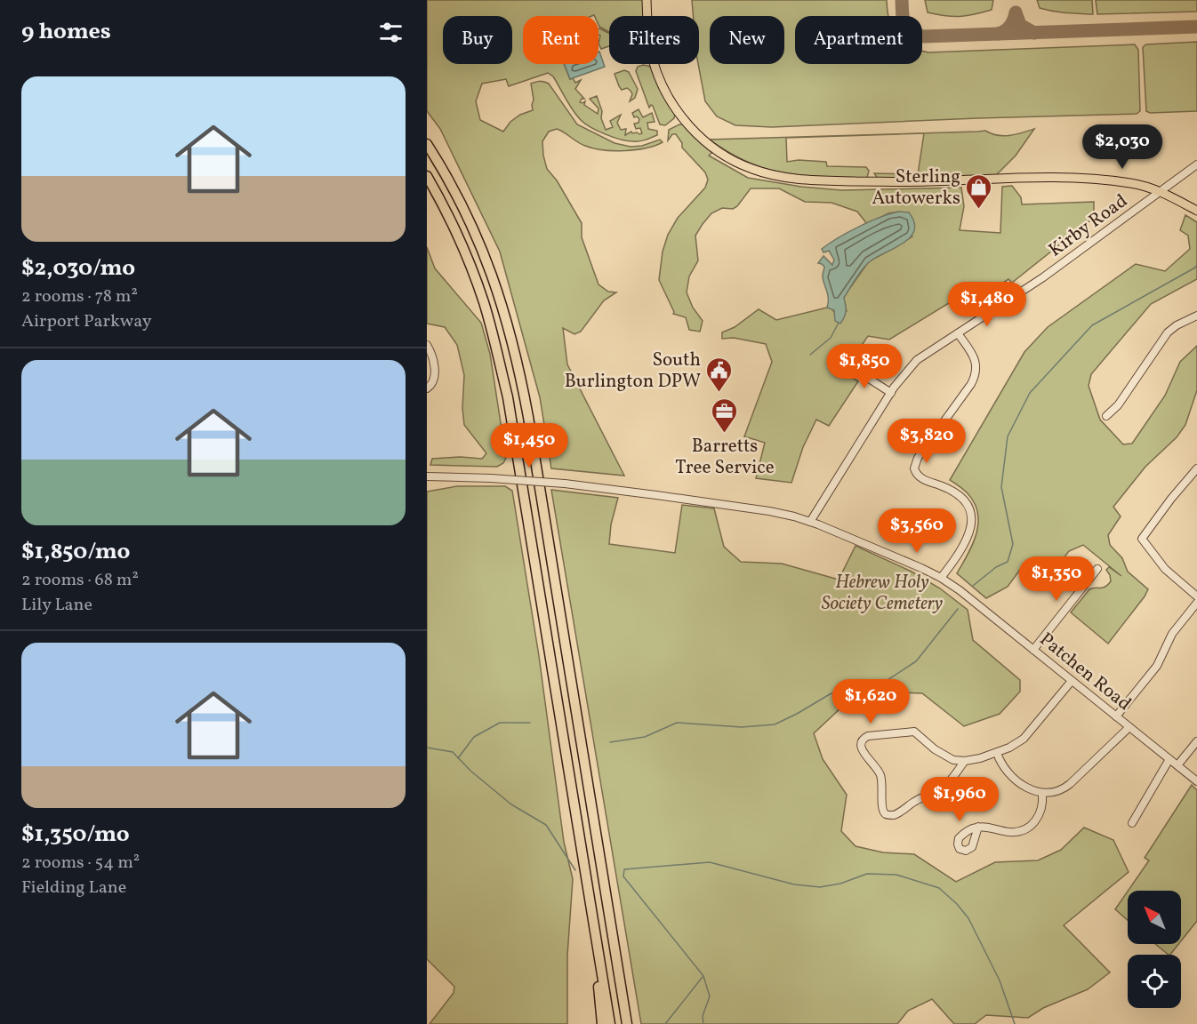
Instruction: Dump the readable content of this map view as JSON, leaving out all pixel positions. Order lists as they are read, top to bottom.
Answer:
{
  "streets": {
    "street": ["Kirby Road", "Patchen Road"]
  },
  "crossings": [
    ["Kirby Road", "Patchen Road"]
  ],
  "parks": ["Hebrew Holy Society Cemetery"],
  "places": {
    "shop": ["Sterling Autowerks"],
    "public building": ["South Burlington DPW"],
    "office": ["Barretts Tree Service"]
  },
  "north": "top left",
  "page": {
    "heading": "9 homes",
    "chip": [
      "Buy",
      "Rent",
      "Filters",
      "New",
      "Apartment"
    ],
    "list": [
      {
        "name": "$2,030/mo",
        "note": "2 rooms · 78 m² · Airport Parkway"
      },
      {
        "name": "$1,850/mo",
        "note": "2 rooms · 68 m² · Lily Lane"
      },
      {
        "name": "$1,350/mo",
        "note": "2 rooms · 54 m² · Fielding Lane"
      }
    ],
    "price": [
      "$2,030",
      "$1,480",
      "$1,850",
      "$3,820",
      "$1,450",
      "$3,560",
      "$1,350",
      "$1,620",
      "$1,960"
    ]
  }
}
